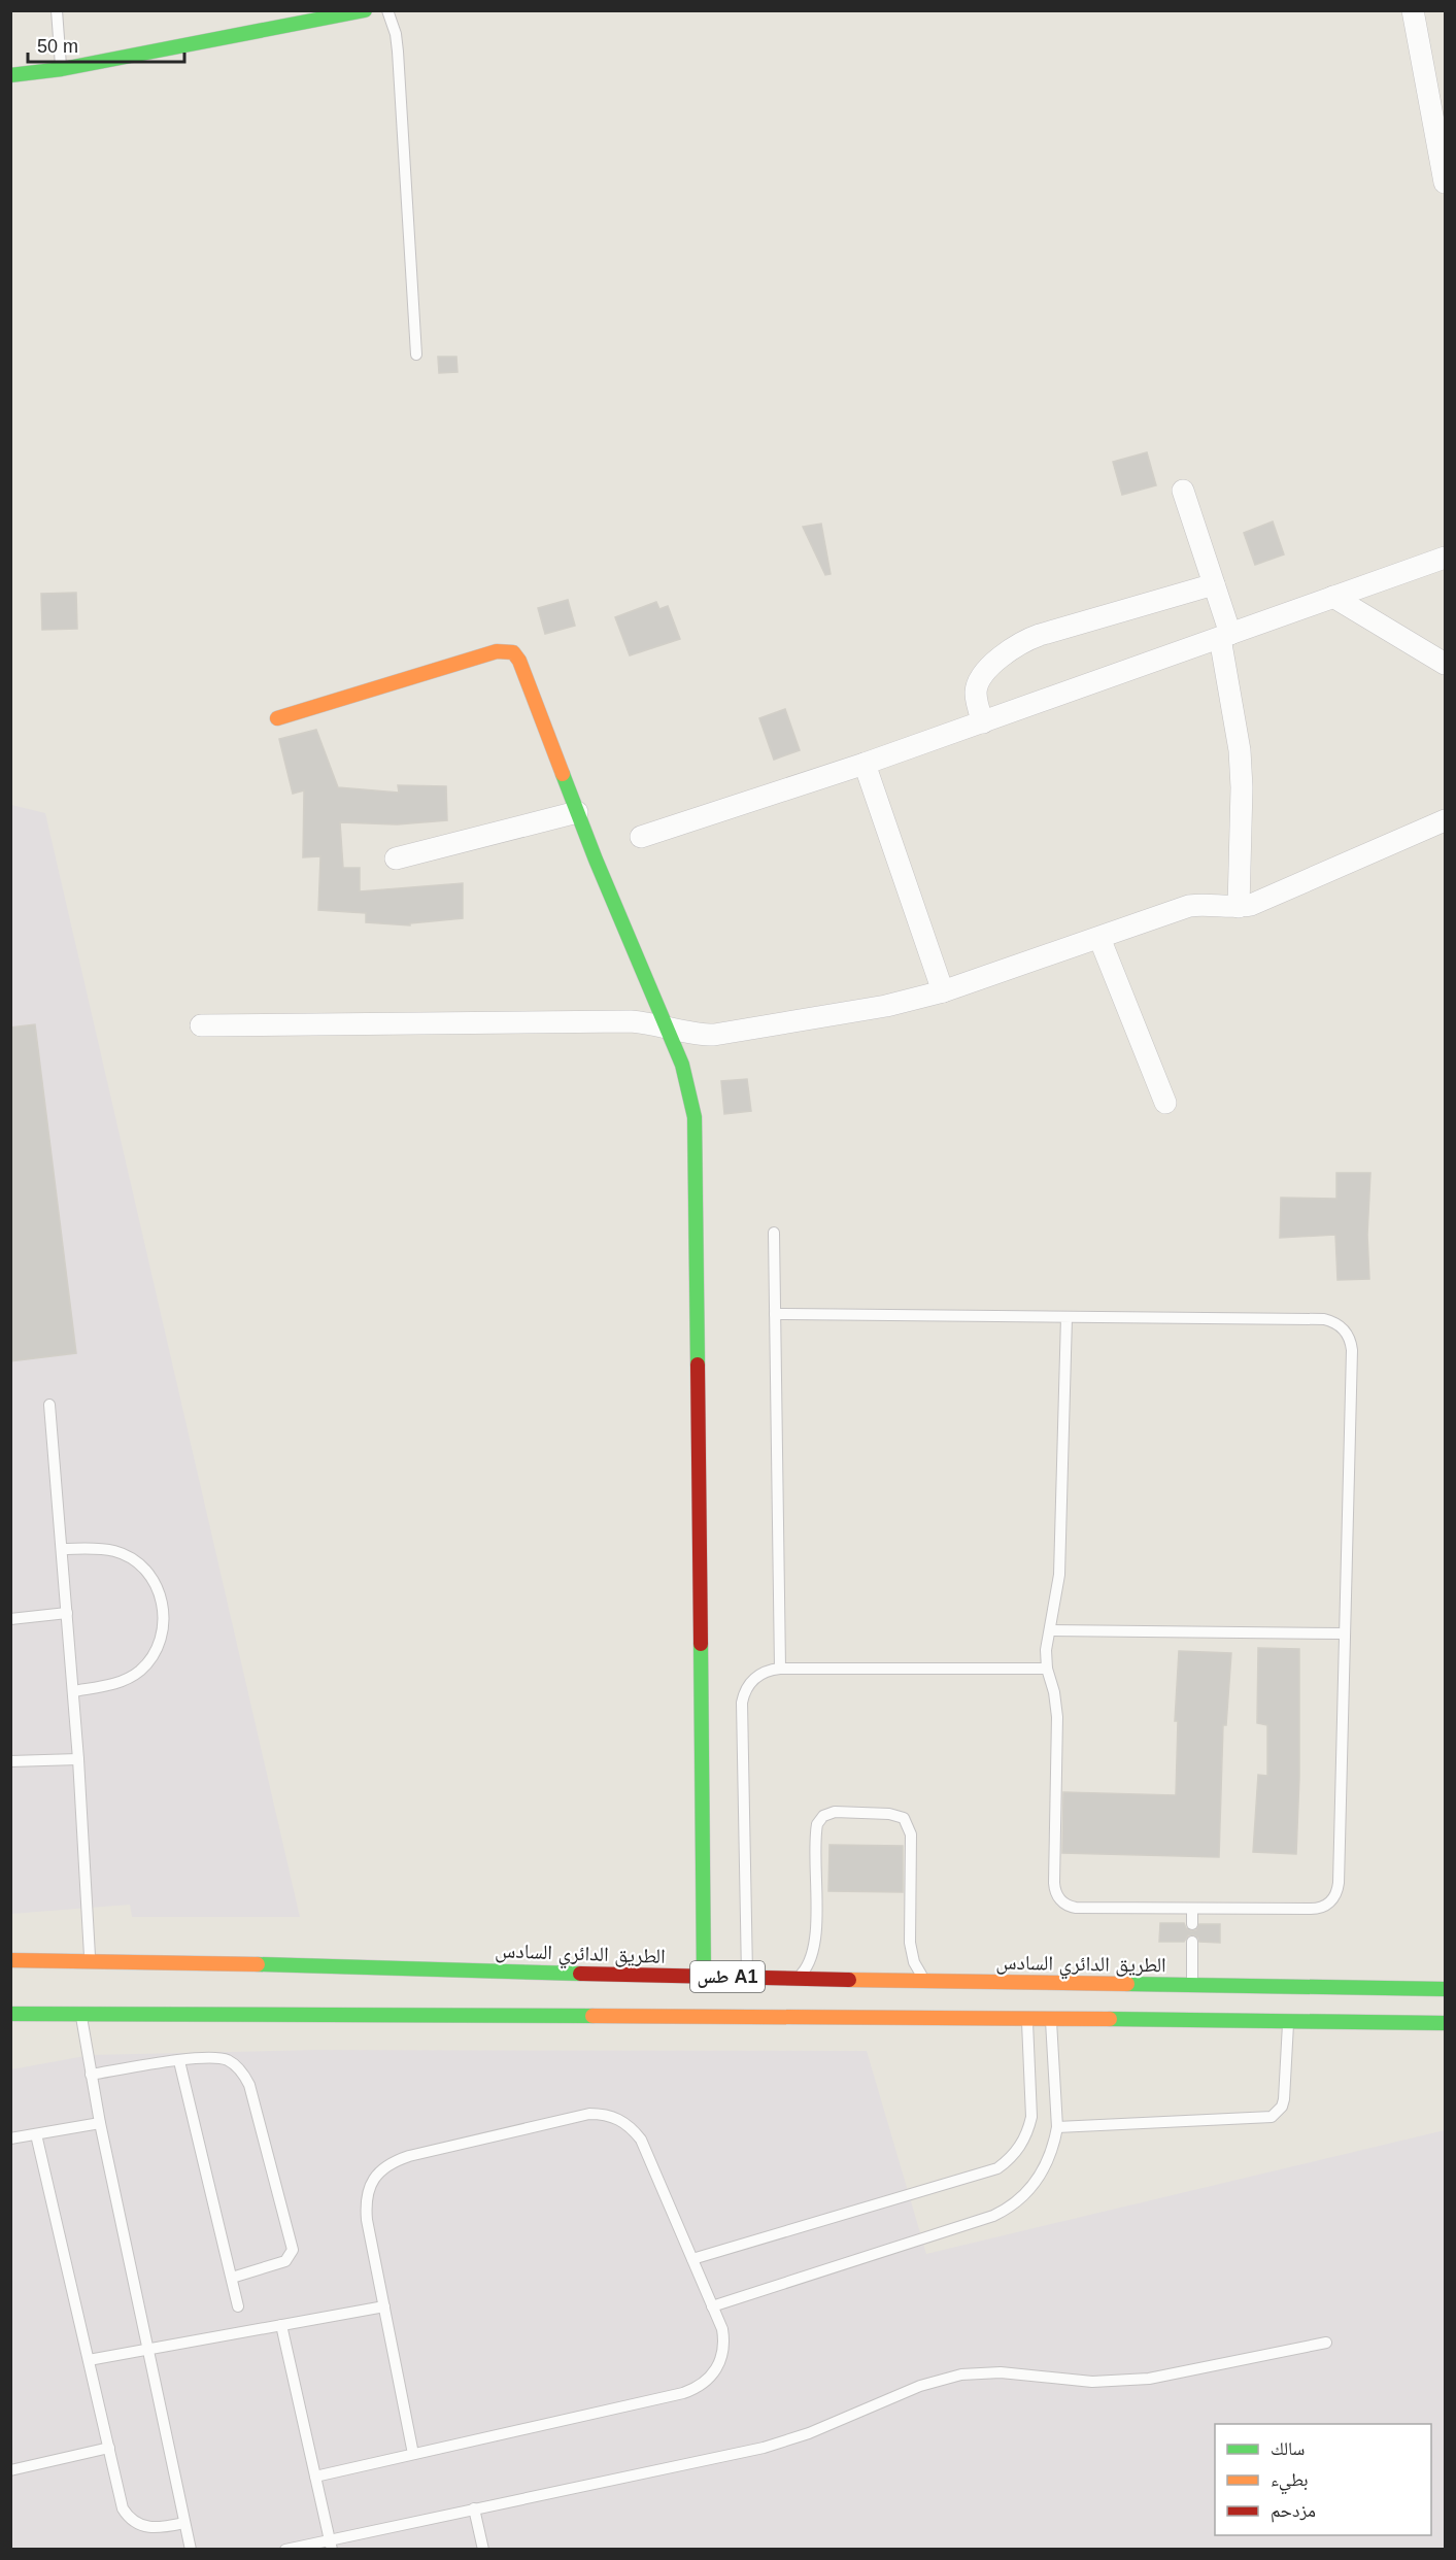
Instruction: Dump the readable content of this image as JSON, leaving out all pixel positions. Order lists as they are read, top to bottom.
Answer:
{
  "streets": {
    "main road": ["الطريق الدائري السادس", "طس A1"]
  },
  "legend": ["سالك", "بطيء", "مزدحم"],
  "scale_bar": "50 m"
}
